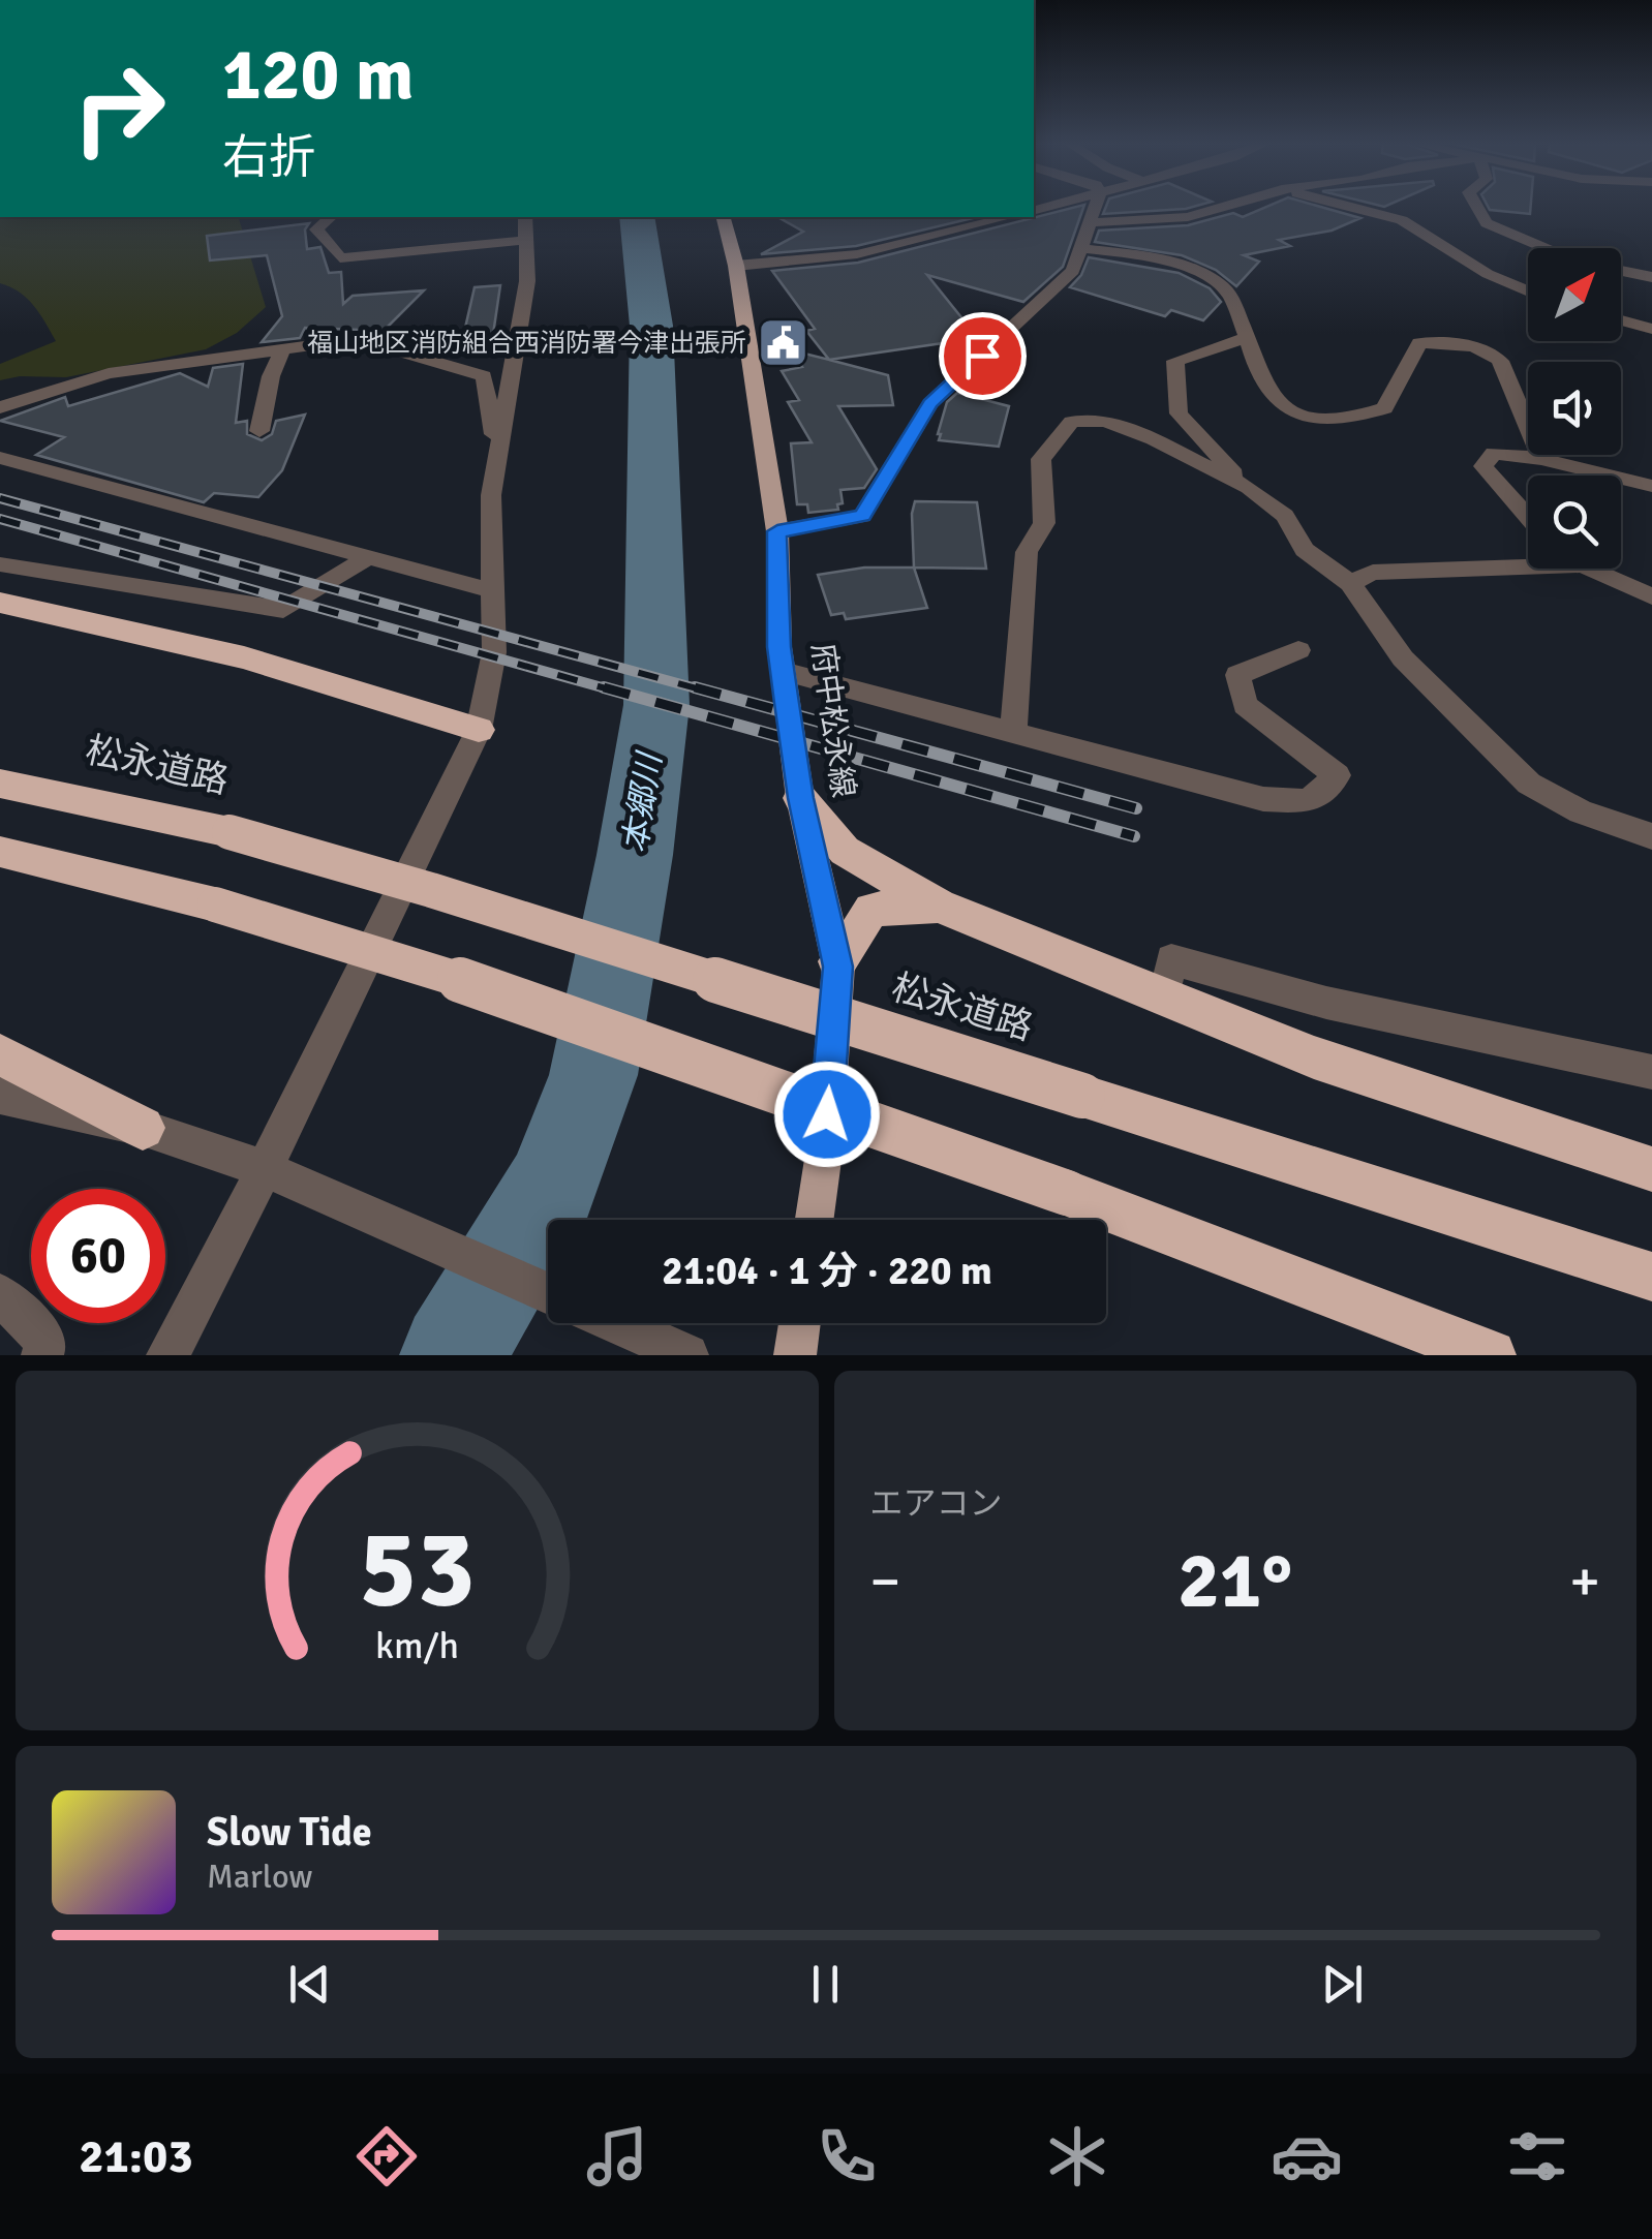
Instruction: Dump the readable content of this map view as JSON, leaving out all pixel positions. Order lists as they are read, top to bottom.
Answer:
{
  "streets": {
    "highway": ["松永道路"],
    "main road": ["府中松永線"]
  },
  "water": ["本郷川"],
  "places": {
    "public building": ["福山地区消防組合西消防署今津出張所"]
  },
  "north": "top right",
  "page": {
    "turn": ["120 m", "右折"],
    "limit": "60",
    "trip": "21:04 · 1 分 · 220 m",
    "tile": "エアコン",
    "heat": ["−", "21°", "+"],
    "song": ["Slow Tide", "Marlow"],
    "tabs": "21:03",
    "gauge": ["53", "km/h"]
  }
}
